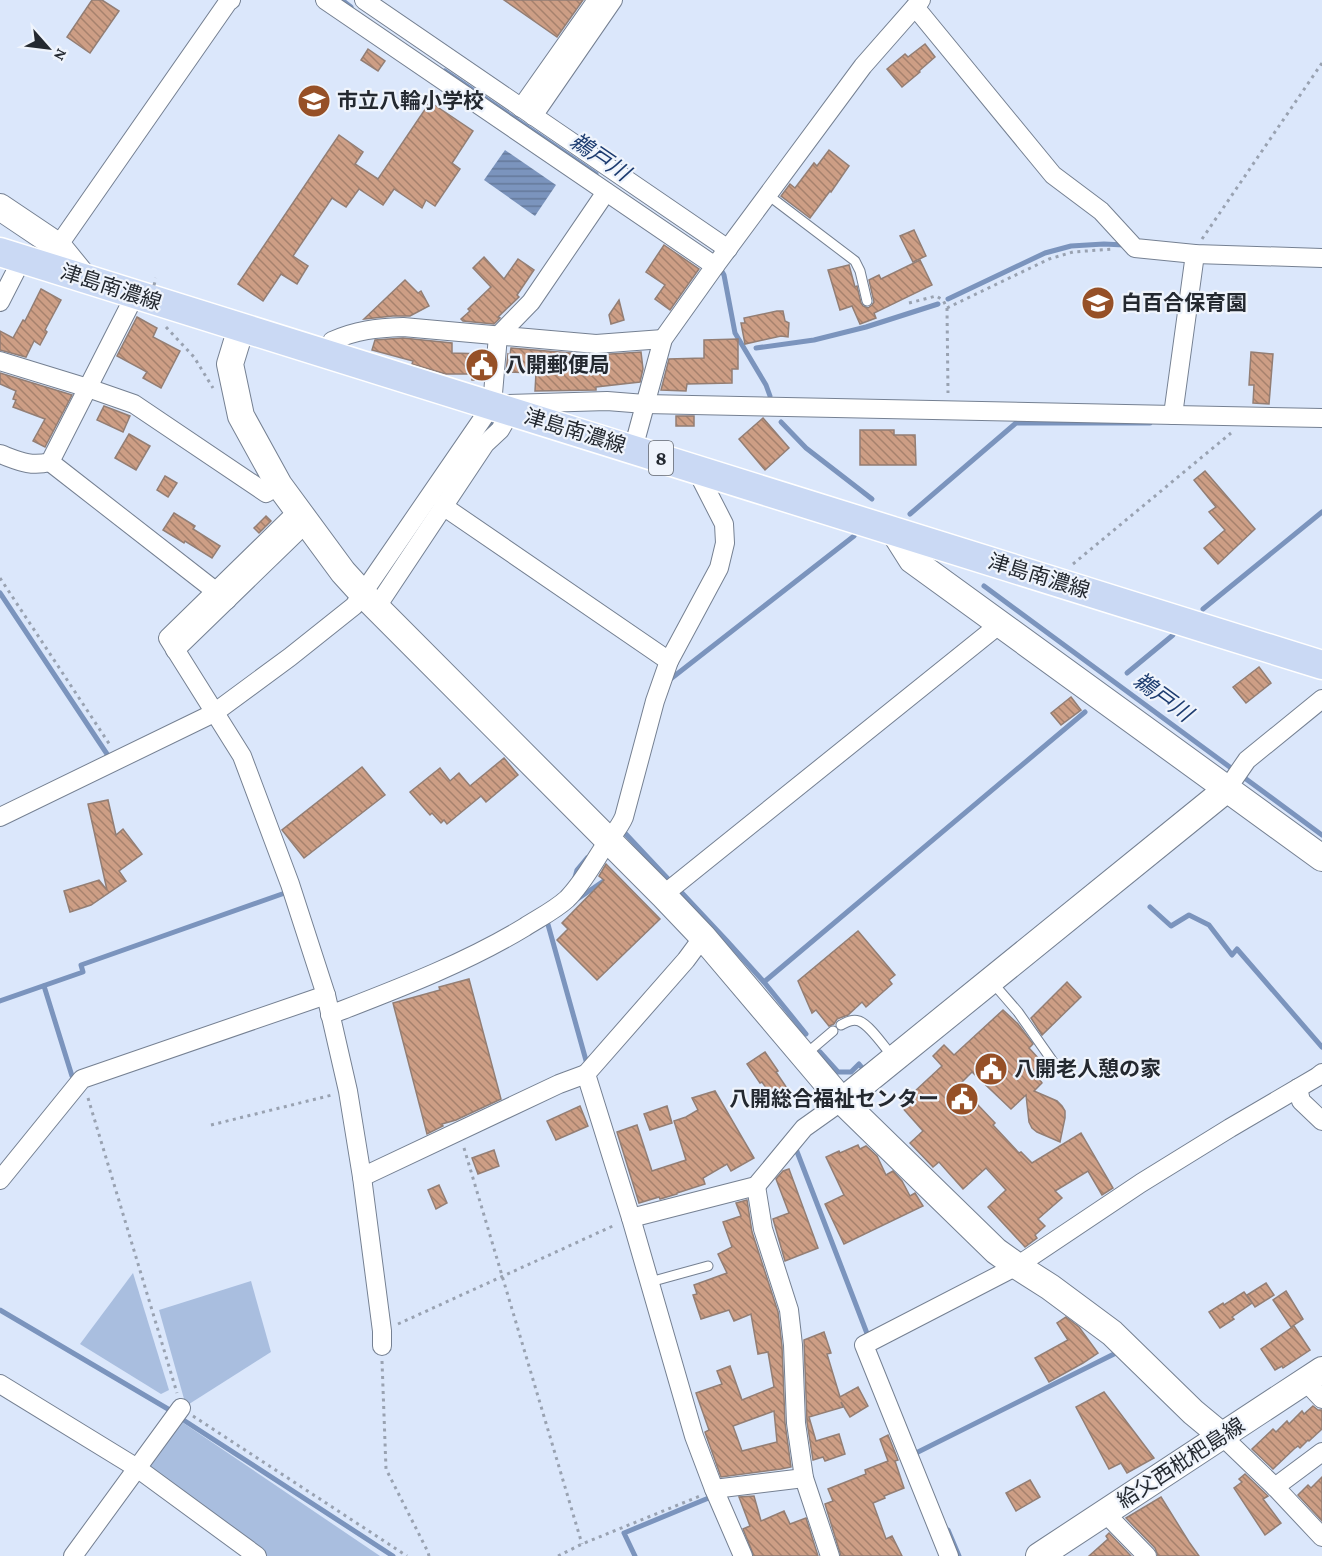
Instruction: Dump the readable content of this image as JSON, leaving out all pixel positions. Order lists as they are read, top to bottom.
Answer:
{
  "streets": {
    "main road": ["津島南濃線", "8"],
    "street": ["給父西枇杷島線"]
  },
  "water": ["鵜戸川"],
  "places": {
    "school or university": ["市立八輪小学校", "白百合保育園"],
    "public building": ["八開郵便局", "八開老人憩の家", "八開総合福祉センター"]
  },
  "north": "bottom right"
}
